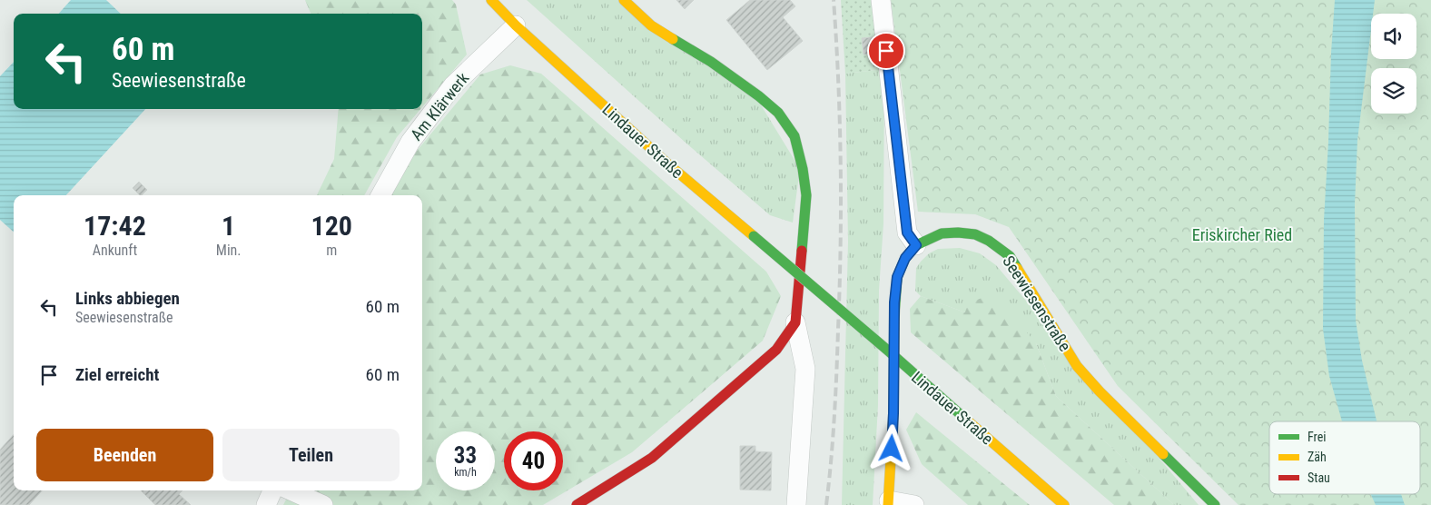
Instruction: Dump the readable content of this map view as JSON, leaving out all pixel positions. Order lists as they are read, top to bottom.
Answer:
{
  "streets": {
    "street": ["Am Klärwerk", "Lindauer Straße", "Seewiesenstraße"]
  },
  "crossings": [
    ["Am Klärwerk", "Lindauer Straße"]
  ],
  "parks": ["Eriskircher Ried"],
  "legend": ["Frei", "Zäh", "Stau"],
  "page": {
    "turn": ["60 m", "Seewiesenstraße"],
    "eta": [
      "17:42",
      "Ankunft",
      "1",
      "Min.",
      "120",
      "m"
    ],
    "list": [
      {
        "name": "Links abbiegen",
        "note": "Seewiesenstraße",
        "value": "60 m"
      },
      {
        "name": "Ziel erreicht",
        "value": "60 m"
      }
    ],
    "buttons": ["Beenden", "Teilen"],
    "speed": "33 km/h",
    "limit": "40"
  }
}
